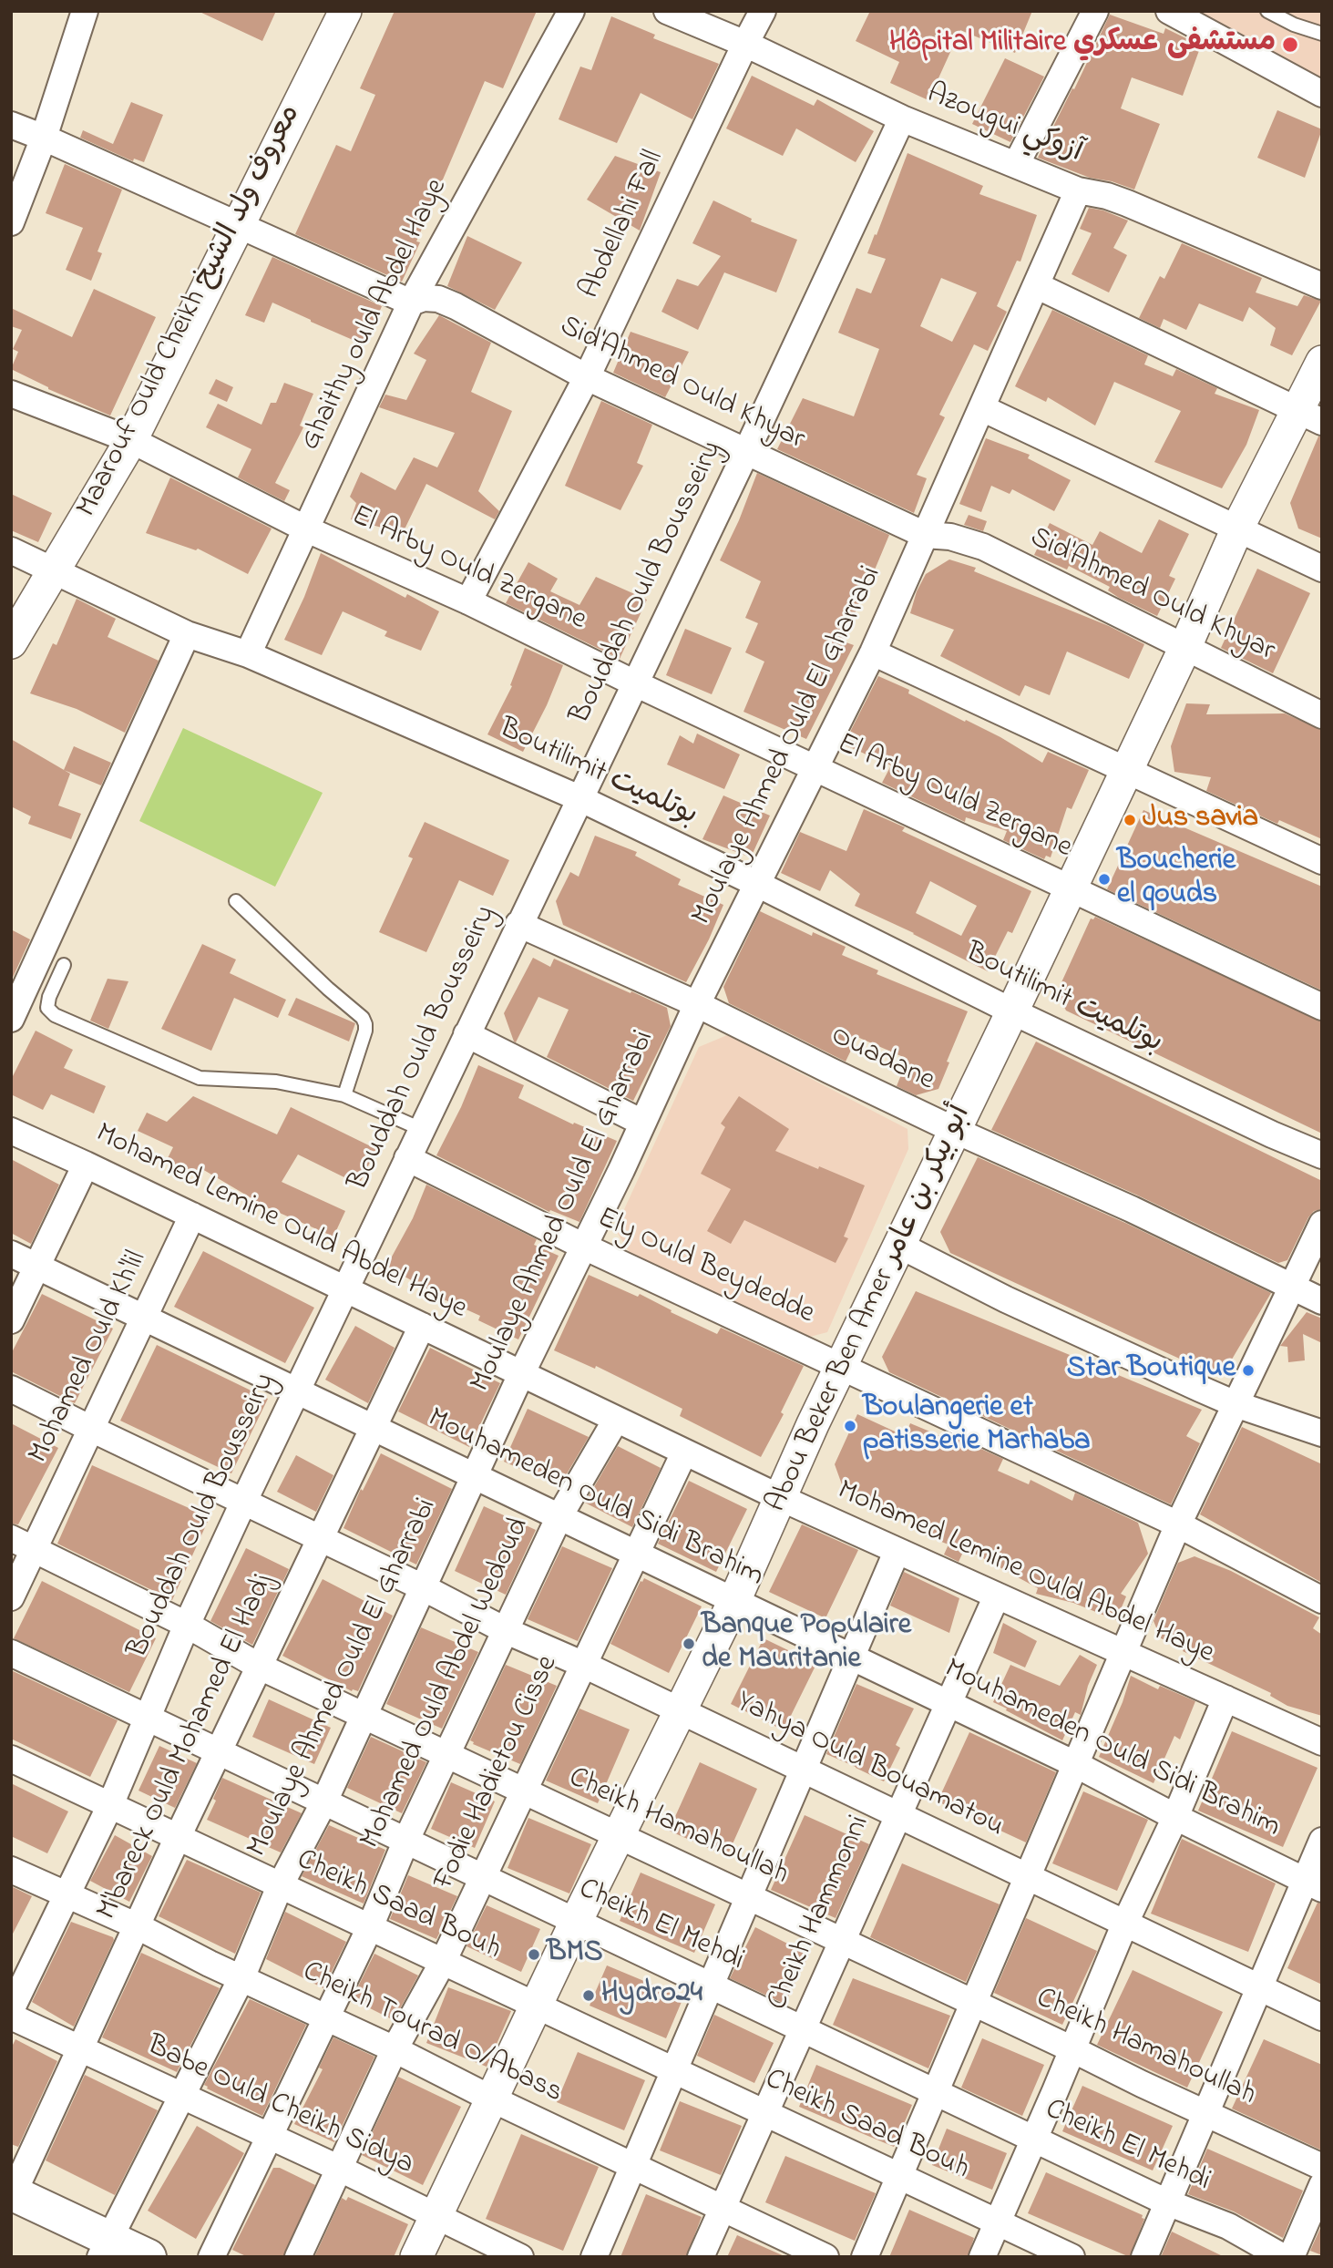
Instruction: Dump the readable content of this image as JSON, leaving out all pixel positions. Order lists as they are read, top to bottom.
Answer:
{
  "streets": {
    "street": [
      "Azougui آزوكي",
      "Abdellahi Fall",
      "Maarouf Ould Cheikh معروف ولد الشيخ",
      "Ghaithy ould Abdel Haye",
      "Sid'Ahmed Ould Khyar",
      "El Arby Ould Zergane",
      "Bouddah Ould Bousseiry",
      "Moulaye Ahmed Ould El Gharrabi",
      "Boutilimit بوتلميت",
      "Ouadane",
      "Mohamed Lemine Ould Abdel Haye",
      "Ely Ould Beydedde",
      "Abou Beker Ben Amer أبو بيكر بن عامر",
      "Mohamed Ould Kh'lil",
      "Mouhameden Ould Sidi Brahim",
      "Mohamed Ould Abdel Wedoud",
      "M'bareck Ould Mohamed El Hadj",
      "Yahya Ould Bouamatou",
      "Fodie Hadietou Cisse",
      "Cheikh Hamahoullah",
      "Cheikh Saad Bouh",
      "Cheikh Hammonni",
      "Cheikh El Mehdi",
      "Cheikh Tourad O/Abass",
      "Babe Ould Cheikh Sidya"
    ]
  },
  "crossings": [
    ["Azougui آزوكي", "Abdellahi Fall"],
    ["Azougui آزوكي", "Bouddah Ould Bousseiry"],
    ["Azougui آزوكي", "Moulaye Ahmed Ould El Gharrabi"],
    ["Abdellahi Fall", "Sid'Ahmed Ould Khyar"],
    ["Abdellahi Fall", "El Arby Ould Zergane"],
    ["Maarouf Ould Cheikh معروف ولد الشيخ", "Sid'Ahmed Ould Khyar"],
    ["Maarouf Ould Cheikh معروف ولد الشيخ", "El Arby Ould Zergane"],
    ["Maarouf Ould Cheikh معروف ولد الشيخ", "Boutilimit بوتلميت"],
    ["Ghaithy ould Abdel Haye", "Sid'Ahmed Ould Khyar"],
    ["Ghaithy ould Abdel Haye", "El Arby Ould Zergane"],
    ["Ghaithy ould Abdel Haye", "Boutilimit بوتلميت"],
    ["Sid'Ahmed Ould Khyar", "Bouddah Ould Bousseiry"],
    ["Sid'Ahmed Ould Khyar", "Moulaye Ahmed Ould El Gharrabi"],
    ["Sid'Ahmed Ould Khyar", "Abou Beker Ben Amer أبو بيكر بن عامر"],
    ["El Arby Ould Zergane", "Bouddah Ould Bousseiry"],
    ["El Arby Ould Zergane", "Moulaye Ahmed Ould El Gharrabi"],
    ["El Arby Ould Zergane", "Abou Beker Ben Amer أبو بيكر بن عامر"],
    ["Bouddah Ould Bousseiry", "Boutilimit بوتلميت"],
    ["Bouddah Ould Bousseiry", "Ouadane"],
    ["Bouddah Ould Bousseiry", "Mohamed Lemine Ould Abdel Haye"],
    ["Bouddah Ould Bousseiry", "Ely Ould Beydedde"],
    ["Bouddah Ould Bousseiry", "Mouhameden Ould Sidi Brahim"],
    ["Bouddah Ould Bousseiry", "Yahya Ould Bouamatou"],
    ["Bouddah Ould Bousseiry", "Cheikh Hamahoullah"],
    ["Bouddah Ould Bousseiry", "Cheikh Saad Bouh"],
    ["Bouddah Ould Bousseiry", "Cheikh El Mehdi"],
    ["Bouddah Ould Bousseiry", "Cheikh Tourad O/Abass"],
    ["Moulaye Ahmed Ould El Gharrabi", "Boutilimit بوتلميت"],
    ["Moulaye Ahmed Ould El Gharrabi", "Ouadane"],
    ["Moulaye Ahmed Ould El Gharrabi", "Mohamed Lemine Ould Abdel Haye"],
    ["Moulaye Ahmed Ould El Gharrabi", "Ely Ould Beydedde"],
    ["Moulaye Ahmed Ould El Gharrabi", "Mouhameden Ould Sidi Brahim"],
    ["Moulaye Ahmed Ould El Gharrabi", "Yahya Ould Bouamatou"],
    ["Moulaye Ahmed Ould El Gharrabi", "Cheikh Hamahoullah"],
    ["Moulaye Ahmed Ould El Gharrabi", "Cheikh Saad Bouh"],
    ["Moulaye Ahmed Ould El Gharrabi", "Cheikh El Mehdi"],
    ["Moulaye Ahmed Ould El Gharrabi", "Cheikh Tourad O/Abass"],
    ["Moulaye Ahmed Ould El Gharrabi", "Babe Ould Cheikh Sidya"],
    ["Boutilimit بوتلميت", "Abou Beker Ben Amer أبو بيكر بن عامر"],
    ["Ouadane", "Abou Beker Ben Amer أبو بيكر بن عامر"],
    ["Mohamed Lemine Ould Abdel Haye", "Abou Beker Ben Amer أبو بيكر بن عامر"],
    ["Mohamed Lemine Ould Abdel Haye", "Mohamed Ould Kh'lil"],
    ["Mohamed Lemine Ould Abdel Haye", "Mohamed Ould Abdel Wedoud"],
    ["Mohamed Lemine Ould Abdel Haye", "M'bareck Ould Mohamed El Hadj"],
    ["Mohamed Lemine Ould Abdel Haye", "Fodie Hadietou Cisse"],
    ["Mohamed Lemine Ould Abdel Haye", "Cheikh Hammonni"],
    ["Ely Ould Beydedde", "Abou Beker Ben Amer أبو بيكر بن عامر"],
    ["Abou Beker Ben Amer أبو بيكر بن عامر", "Mouhameden Ould Sidi Brahim"],
    ["Abou Beker Ben Amer أبو بيكر بن عامر", "Yahya Ould Bouamatou"],
    ["Abou Beker Ben Amer أبو بيكر بن عامر", "Cheikh Hamahoullah"],
    ["Abou Beker Ben Amer أبو بيكر بن عامر", "Cheikh Saad Bouh"],
    ["Abou Beker Ben Amer أبو بيكر بن عامر", "Cheikh El Mehdi"],
    ["Abou Beker Ben Amer أبو بيكر بن عامر", "Cheikh Tourad O/Abass"],
    ["Abou Beker Ben Amer أبو بيكر بن عامر", "Babe Ould Cheikh Sidya"],
    ["Mohamed Ould Kh'lil", "Mouhameden Ould Sidi Brahim"],
    ["Mohamed Ould Kh'lil", "Yahya Ould Bouamatou"],
    ["Mohamed Ould Kh'lil", "Cheikh Hamahoullah"],
    ["Mouhameden Ould Sidi Brahim", "Mohamed Ould Abdel Wedoud"],
    ["Mouhameden Ould Sidi Brahim", "M'bareck Ould Mohamed El Hadj"],
    ["Mouhameden Ould Sidi Brahim", "Fodie Hadietou Cisse"],
    ["Mouhameden Ould Sidi Brahim", "Cheikh Hammonni"],
    ["Mohamed Ould Abdel Wedoud", "Yahya Ould Bouamatou"],
    ["Mohamed Ould Abdel Wedoud", "Cheikh Hamahoullah"],
    ["Mohamed Ould Abdel Wedoud", "Cheikh Saad Bouh"],
    ["Mohamed Ould Abdel Wedoud", "Cheikh El Mehdi"],
    ["Mohamed Ould Abdel Wedoud", "Cheikh Tourad O/Abass"],
    ["Mohamed Ould Abdel Wedoud", "Babe Ould Cheikh Sidya"],
    ["M'bareck Ould Mohamed El Hadj", "Yahya Ould Bouamatou"],
    ["M'bareck Ould Mohamed El Hadj", "Cheikh Hamahoullah"],
    ["M'bareck Ould Mohamed El Hadj", "Cheikh Saad Bouh"],
    ["M'bareck Ould Mohamed El Hadj", "Cheikh El Mehdi"],
    ["M'bareck Ould Mohamed El Hadj", "Cheikh Tourad O/Abass"],
    ["M'bareck Ould Mohamed El Hadj", "Babe Ould Cheikh Sidya"],
    ["Yahya Ould Bouamatou", "Fodie Hadietou Cisse"],
    ["Yahya Ould Bouamatou", "Cheikh Hammonni"],
    ["Fodie Hadietou Cisse", "Cheikh Hamahoullah"],
    ["Fodie Hadietou Cisse", "Cheikh Saad Bouh"],
    ["Fodie Hadietou Cisse", "Cheikh El Mehdi"],
    ["Fodie Hadietou Cisse", "Cheikh Tourad O/Abass"],
    ["Fodie Hadietou Cisse", "Babe Ould Cheikh Sidya"],
    ["Cheikh Hamahoullah", "Cheikh Hammonni"],
    ["Cheikh Saad Bouh", "Cheikh Hammonni"],
    ["Cheikh Hammonni", "Cheikh El Mehdi"],
    ["Cheikh Hammonni", "Cheikh Tourad O/Abass"]
  ],
  "places": [
    "Hôpital Militaire مستشفى عسكري",
    "Jus savia",
    "Boucherie el qouds",
    "Star Boutique",
    "Boulangerie et patisserie Marhaba",
    "Banque Populaire de Mauritanie",
    "BMS",
    "Hydro24"
  ]
}
